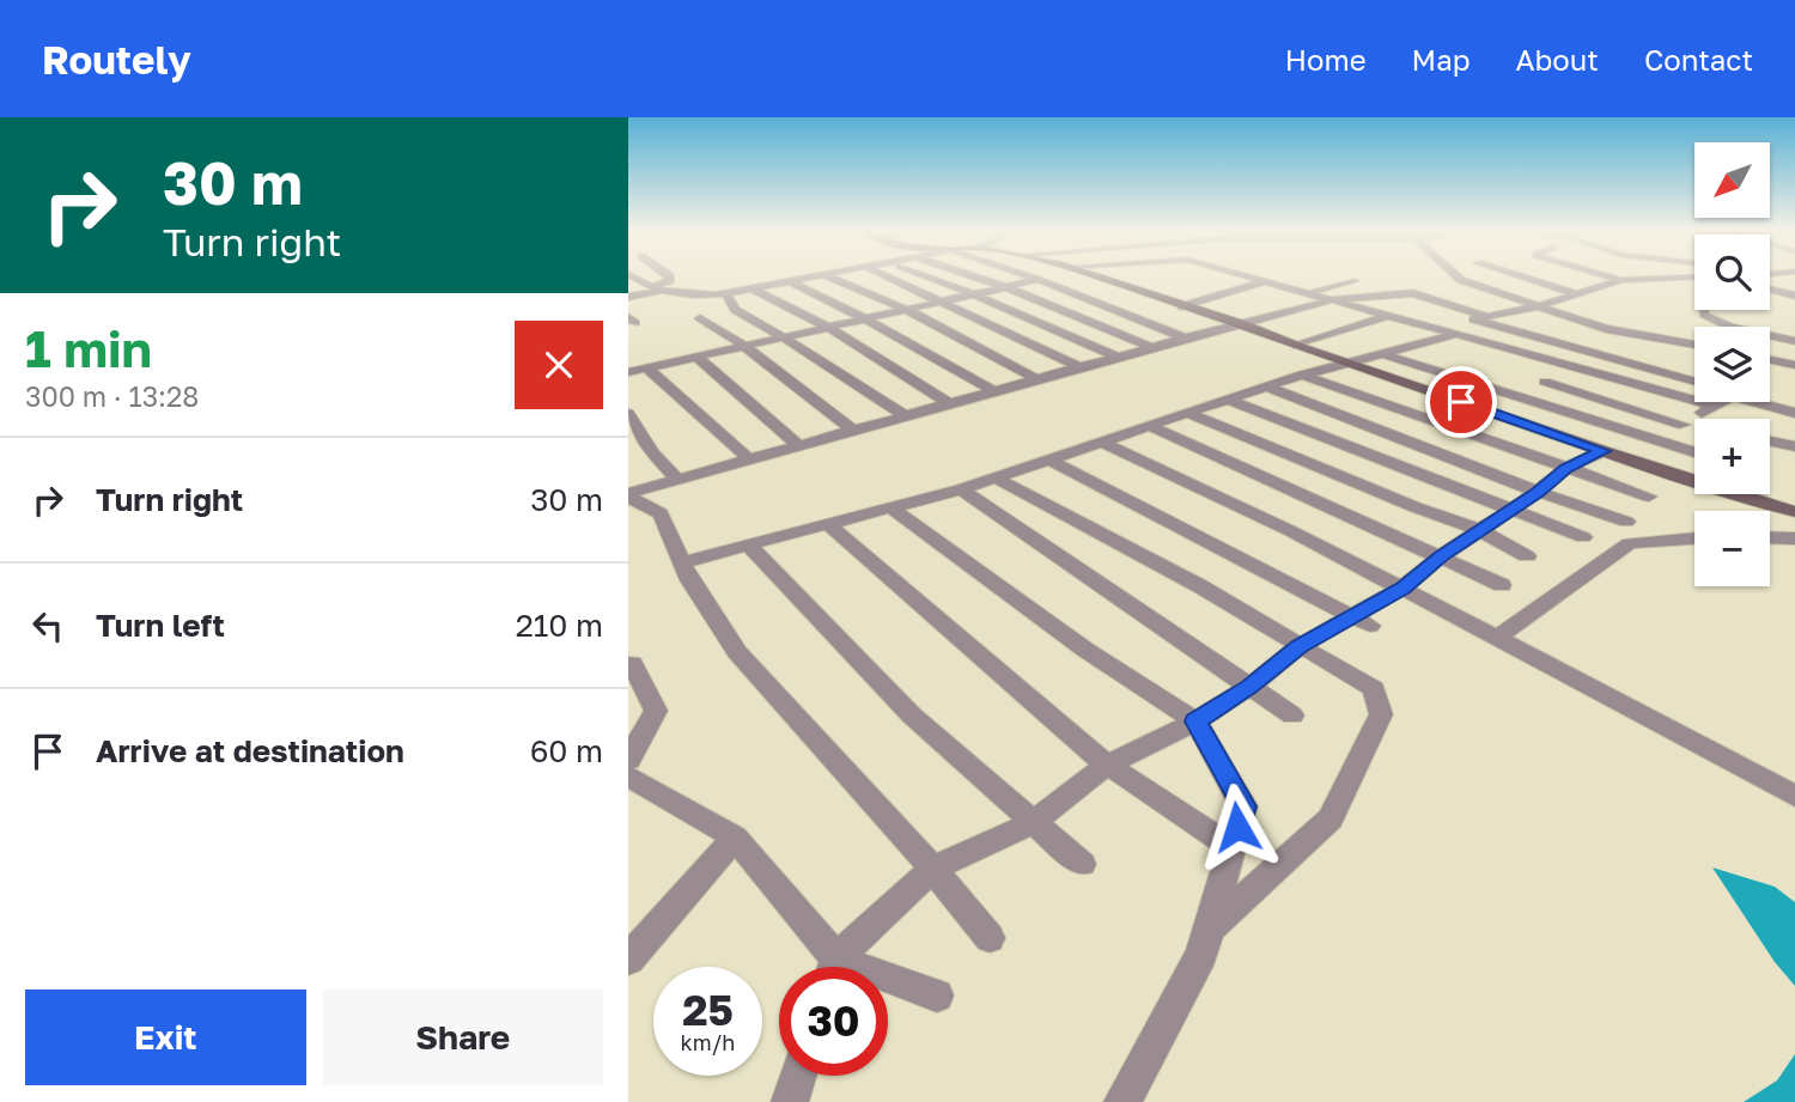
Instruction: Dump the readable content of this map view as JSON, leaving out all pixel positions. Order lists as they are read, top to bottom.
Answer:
{
  "north": "bottom left",
  "page": {
    "header": "Routely",
    "nav": [
      "Home",
      "Map",
      "About",
      "Contact"
    ],
    "turn": ["30 m", "Turn right"],
    "map_buttons": ["+", "−"],
    "heading": ["1 min", "300 m · 13:28"],
    "list": [
      {
        "name": "Turn right",
        "value": "30 m"
      },
      {
        "name": "Turn left",
        "value": "210 m"
      },
      {
        "name": "Arrive at destination",
        "value": "60 m"
      }
    ],
    "speed": "25 km/h",
    "limit": "30",
    "buttons": ["Exit", "Share"]
  }
}
